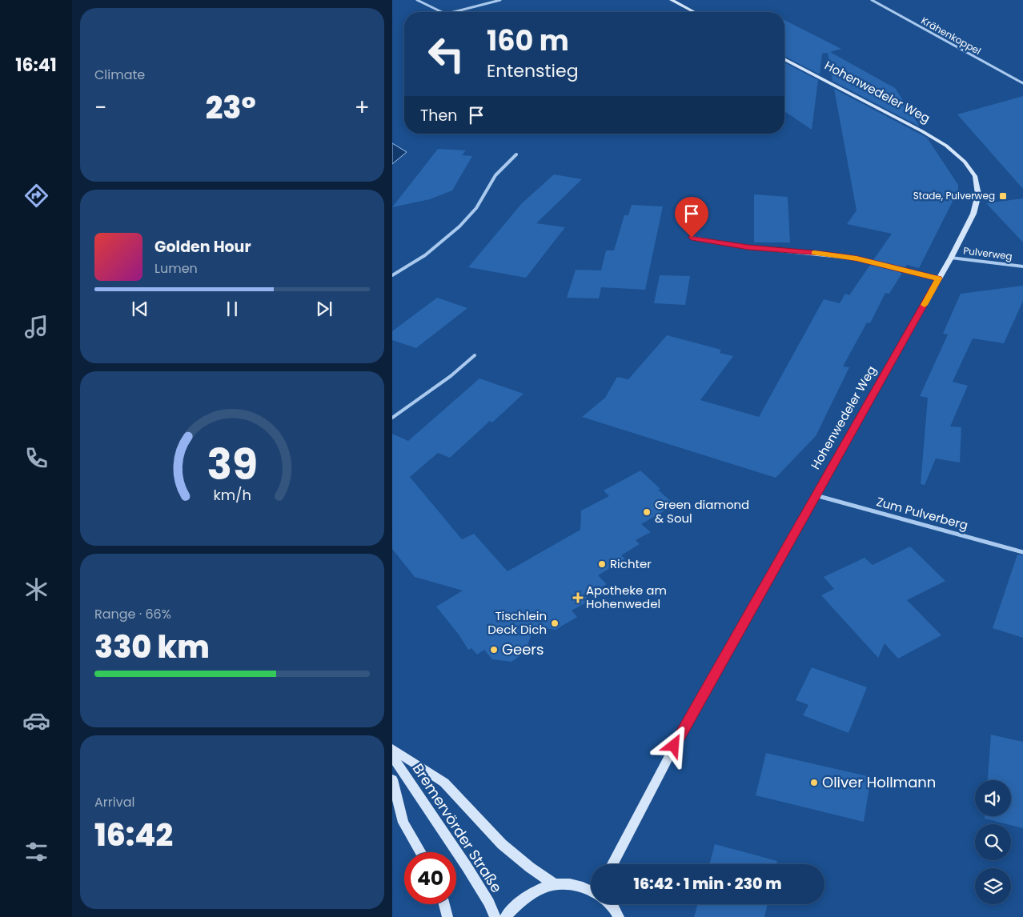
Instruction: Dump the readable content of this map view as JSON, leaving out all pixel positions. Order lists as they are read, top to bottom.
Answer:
{
  "streets": {
    "street": [
      "Krähenkoppel",
      "Hohenwedeler Weg",
      "Pulverweg",
      "Zum Pulverberg",
      "Bremervörder Straße"
    ]
  },
  "crossings": [
    ["Hohenwedeler Weg", "Pulverweg"],
    ["Hohenwedeler Weg", "Zum Pulverberg"]
  ],
  "places": {
    "transit": ["Stade, Pulverweg"],
    "other": [
      "Green diamond & Soul",
      "Richter",
      "Tischlein Deck Dich",
      "Geers",
      "Oliver Hollmann"
    ],
    "health": ["Apotheke am Hohenwedel"]
  },
  "page": {
    "tabs": "16:41",
    "tile": [
      "Climate",
      ["Range · 66%", "330 km"],
      ["Arrival", "16:42"]
    ],
    "turn": ["160 m", "Entenstieg"],
    "heat": ["−", "23°", "+"],
    "then": "Then",
    "song": ["Golden Hour", "Lumen"],
    "limit": "40",
    "trip": "16:42 · 1 min · 230 m",
    "gauge": ["39", "km/h"]
  }
}
